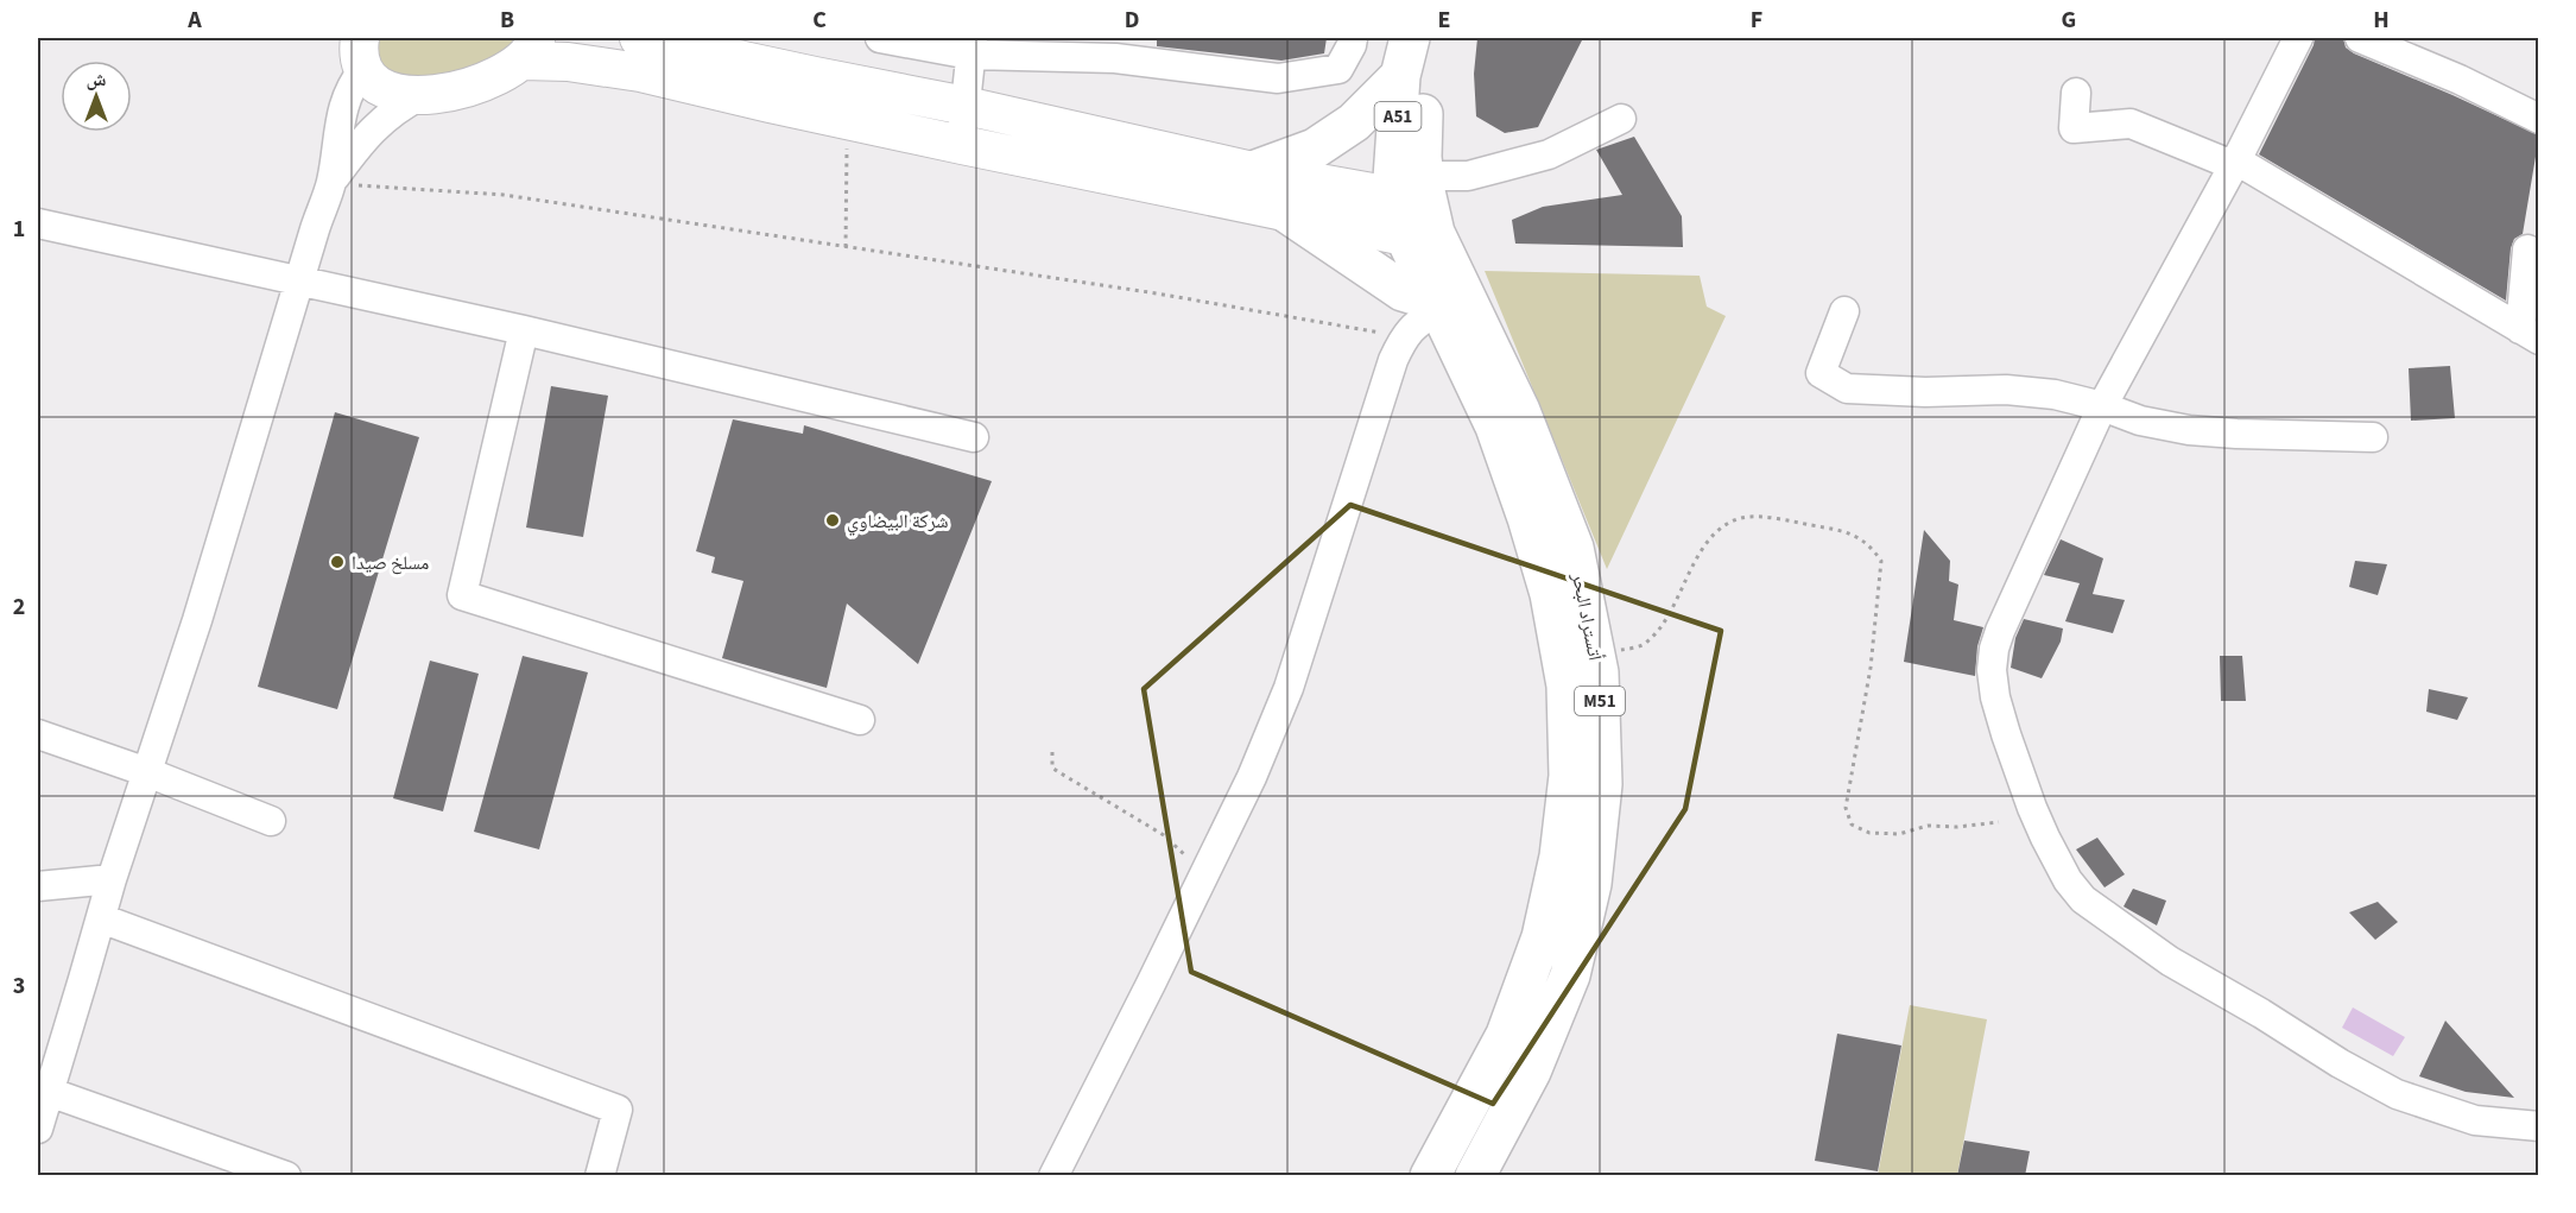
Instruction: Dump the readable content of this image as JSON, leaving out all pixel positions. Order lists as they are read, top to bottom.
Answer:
{
  "streets": {
    "highway": ["A51", "أتستراد البحر", "M51"]
  },
  "crossings": [
    ["A51", "أتستراد البحر"]
  ],
  "places": ["شركة البيضاوي", "مسلخ صيدا"],
  "north": "top",
  "grid": {
    "columns": [
      "A",
      "B",
      "C",
      "D",
      "E",
      "F",
      "G",
      "H"
    ],
    "rows": ["1", "2", "3"]
  }
}
